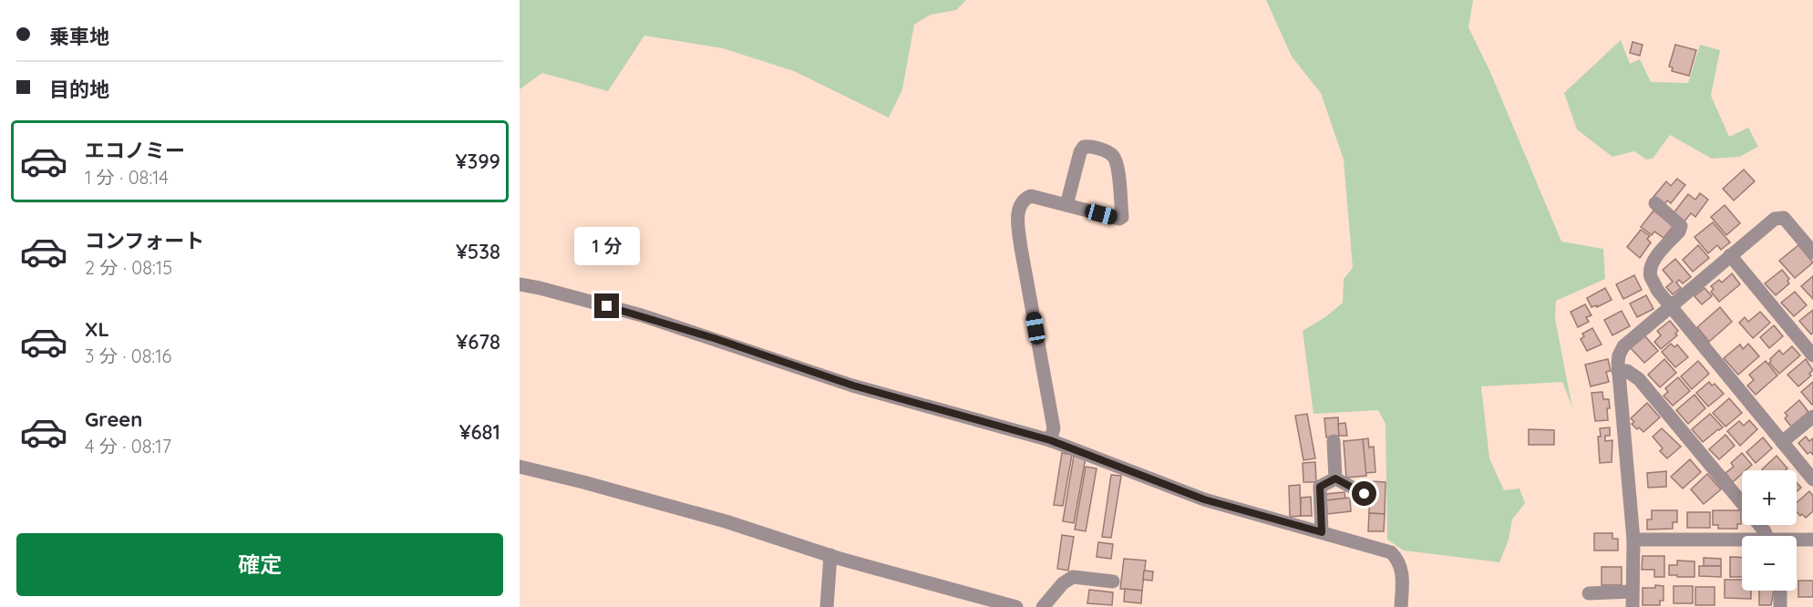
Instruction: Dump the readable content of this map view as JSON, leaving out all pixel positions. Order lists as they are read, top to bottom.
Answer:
{
  "page": {
    "banner": ["乗車地", "目的地"],
    "list": [
      {
        "name": "エコノミー",
        "note": "1 分 · 08:14",
        "value": "¥399"
      },
      {
        "name": "コンフォート",
        "note": "2 分 · 08:15",
        "value": "¥538"
      },
      {
        "name": "XL",
        "note": "3 分 · 08:16",
        "value": "¥678"
      },
      {
        "name": "Green",
        "note": "4 分 · 08:17",
        "value": "¥681"
      }
    ],
    "bubble": "1 分",
    "map_buttons": ["+", "−"],
    "buttons": "確定"
  }
}
